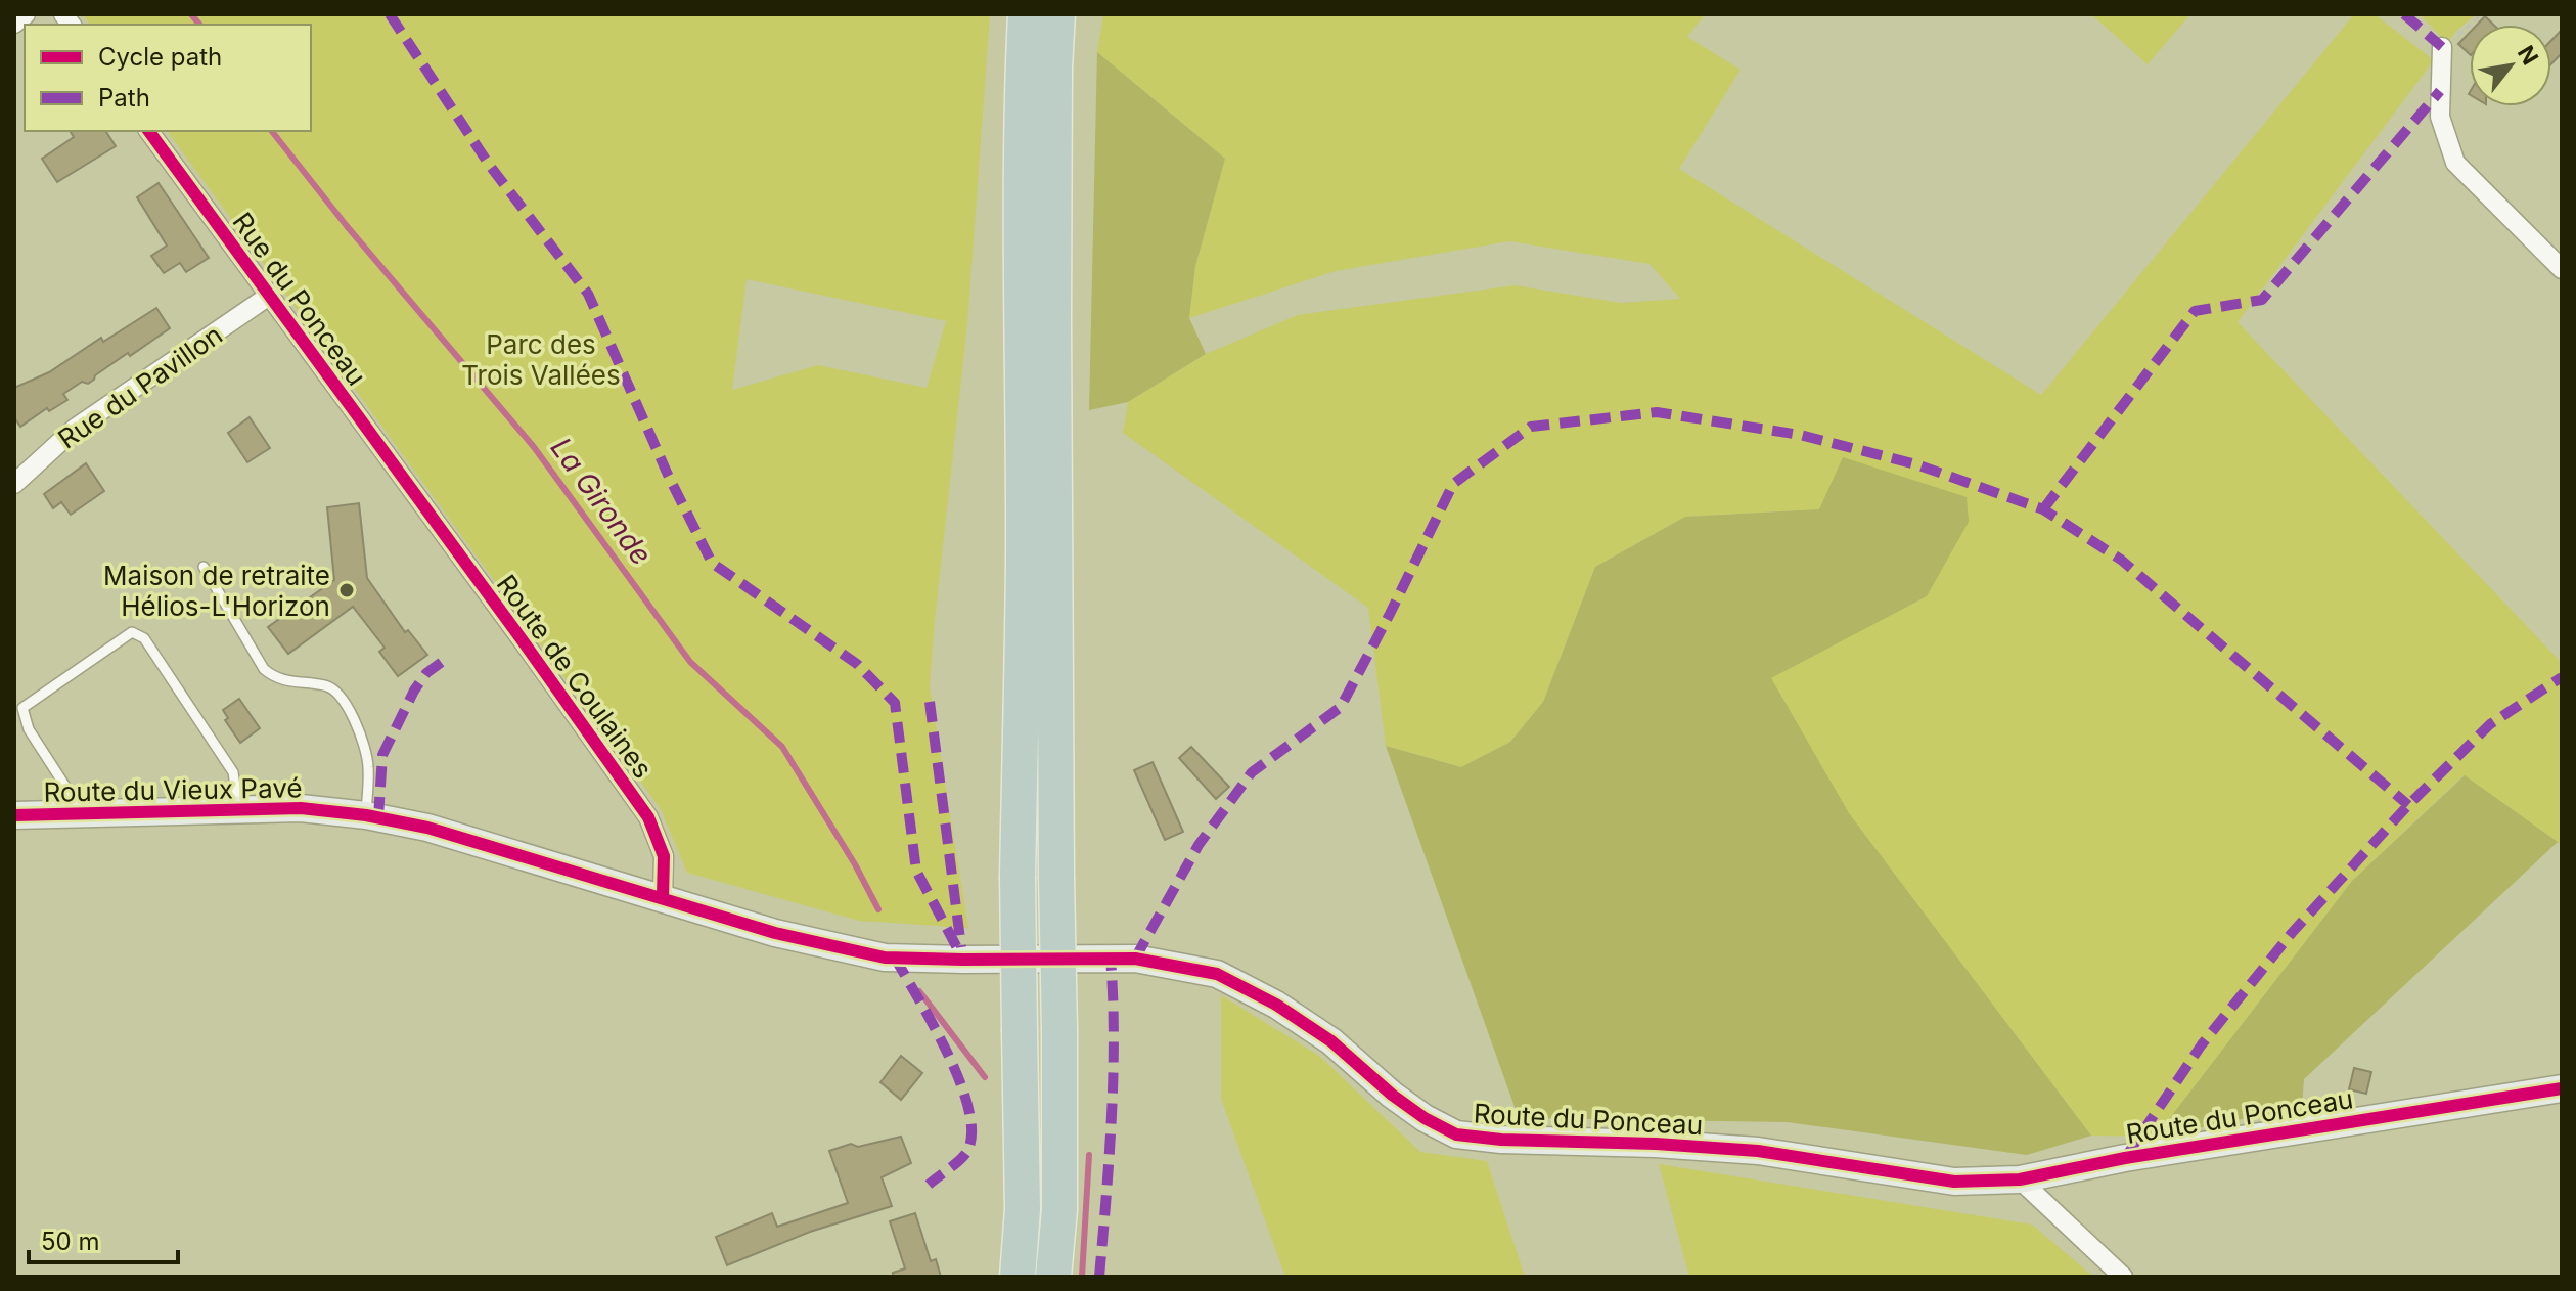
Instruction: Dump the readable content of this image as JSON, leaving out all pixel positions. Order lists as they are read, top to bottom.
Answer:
{
  "streets": {
    "street": [
      "Rue du Ponceau",
      "Rue du Pavillon",
      "Route de Coulaines",
      "Route du Vieux Pavé",
      "Route du Ponceau"
    ]
  },
  "crossings": [
    ["Rue du Ponceau", "Rue du Pavillon"],
    ["Rue du Ponceau", "Route de Coulaines"],
    ["Route de Coulaines", "Route du Vieux Pavé"],
    ["Route de Coulaines", "Route du Ponceau"],
    ["Route du Vieux Pavé", "Route du Ponceau"]
  ],
  "water": ["La Gironde"],
  "parks": ["Parc des Trois Vallées"],
  "places": ["Maison de retraite Hélios-L'Horizon"],
  "legend": ["Cycle path", "Path"],
  "scale_bar": "50 m",
  "north": "top right"
}
